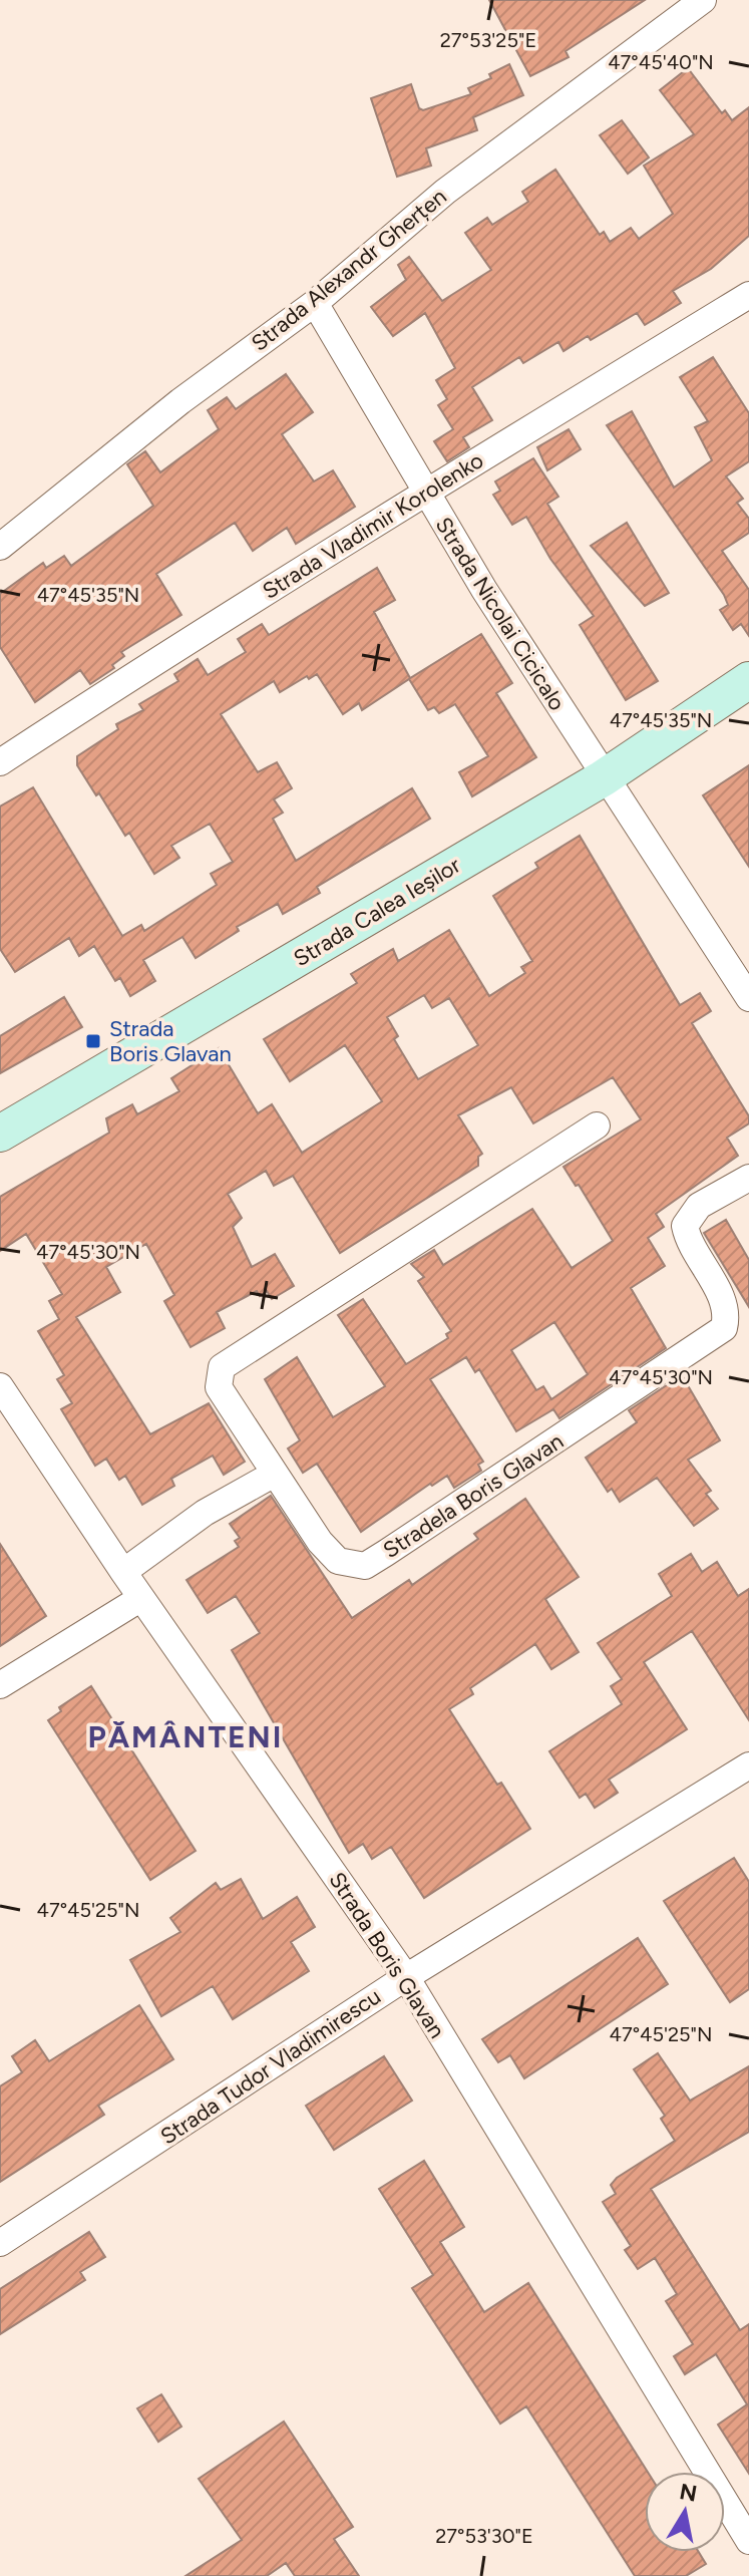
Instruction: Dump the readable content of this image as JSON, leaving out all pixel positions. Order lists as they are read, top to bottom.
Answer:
{
  "streets": {
    "street": [
      "Strada Alexandr Gherțen",
      "Strada Vladimir Korolenko",
      "Strada Nicolai Cicicalo",
      "Strada Calea Ieșilor",
      "Stradela Boris Glavan",
      "Strada Boris Glavan",
      "Strada Tudor Vladimirescu"
    ]
  },
  "crossings": [
    ["Strada Alexandr Gherțen", "Strada Nicolai Cicicalo"],
    ["Strada Vladimir Korolenko", "Strada Nicolai Cicicalo"],
    ["Strada Nicolai Cicicalo", "Strada Calea Ieșilor"],
    ["Strada Boris Glavan", "Strada Tudor Vladimirescu"]
  ],
  "districts": ["PĂMÂNTENI"],
  "places": {
    "transit": ["Strada Boris Glavan"]
  },
  "north": "top",
  "coordinates": [
    "27°53'25\"E",
    "47°45'40\"N",
    "47°45'35\"N",
    "47°45'30\"N",
    "47°45'25\"N",
    "27°53'30\"E"
  ]
}
